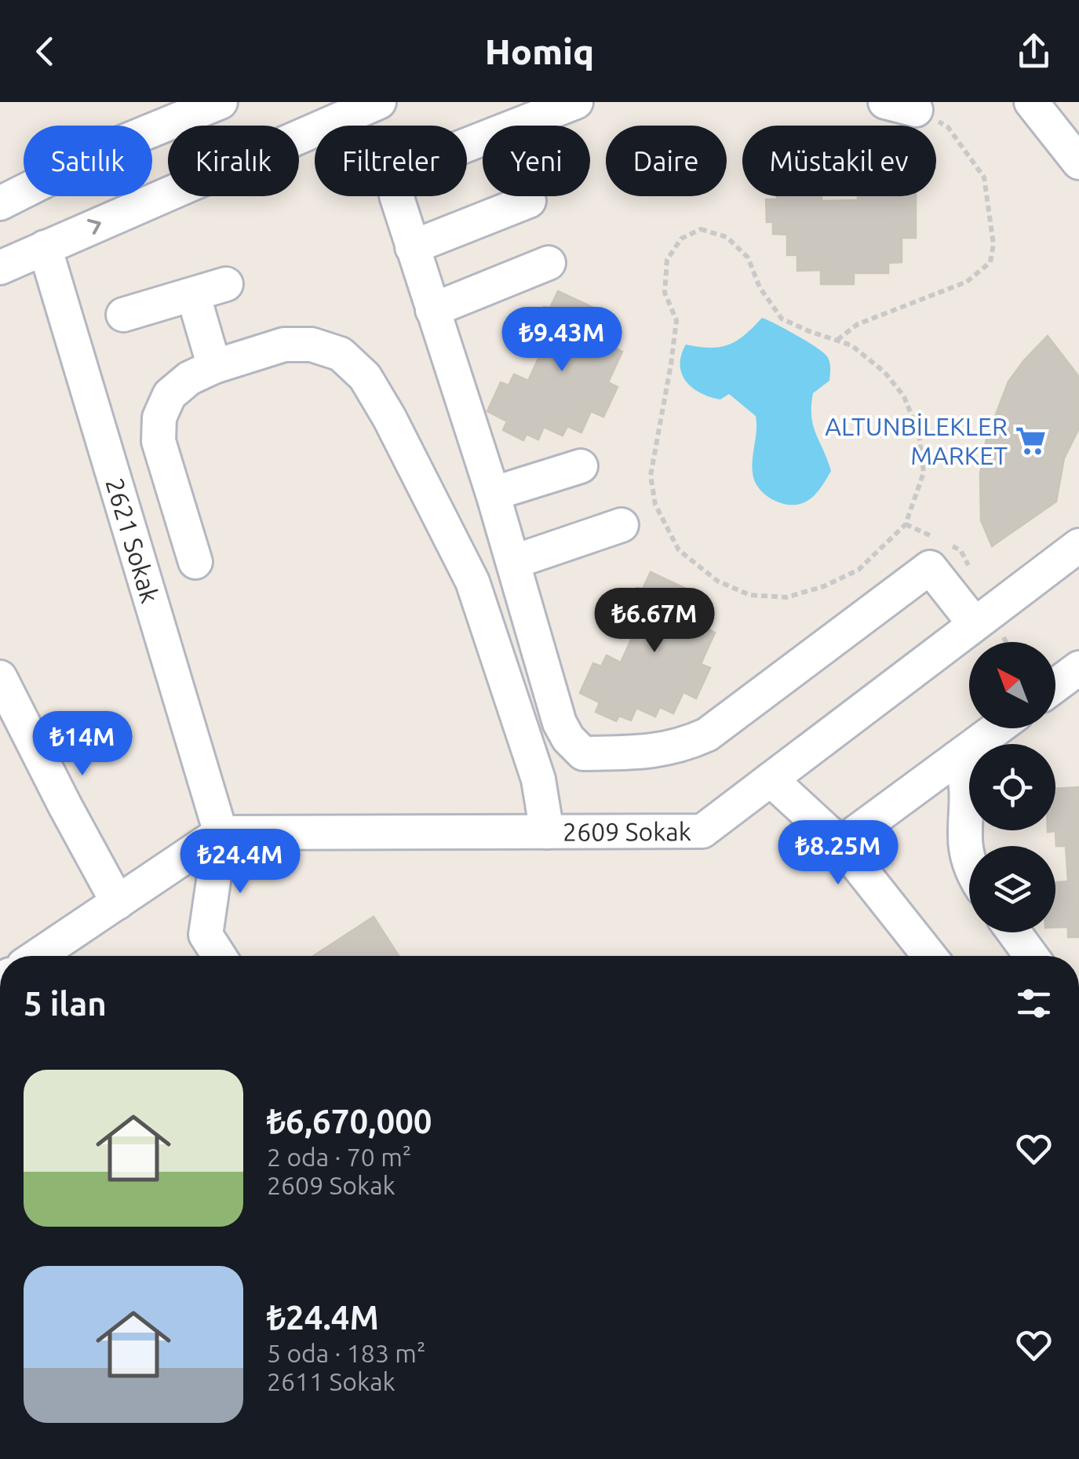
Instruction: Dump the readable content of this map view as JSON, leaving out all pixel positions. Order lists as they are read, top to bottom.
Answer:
{
  "streets": {
    "street": ["2621 Sokak", "2609 Sokak"]
  },
  "crossings": [
    ["2621 Sokak", "2609 Sokak"]
  ],
  "places": {
    "supermarket": ["ALTUNBİLEKLER MARKET"]
  },
  "north": "top left",
  "page": {
    "header": "Homiq",
    "chip": [
      "Satılık",
      "Kiralık",
      "Filtreler",
      "Yeni",
      "Daire",
      "Müstakil ev"
    ],
    "price": [
      "₺9.43M",
      "₺6.67M",
      "₺14M",
      "₺8.25M",
      "₺24.4M"
    ],
    "heading": "5 ilan",
    "list": [
      {
        "name": "₺6,670,000",
        "note": "2 oda · 70 m² · 2609 Sokak"
      },
      {
        "name": "₺24.4M",
        "note": "5 oda · 183 m² · 2611 Sokak"
      }
    ]
  }
}
